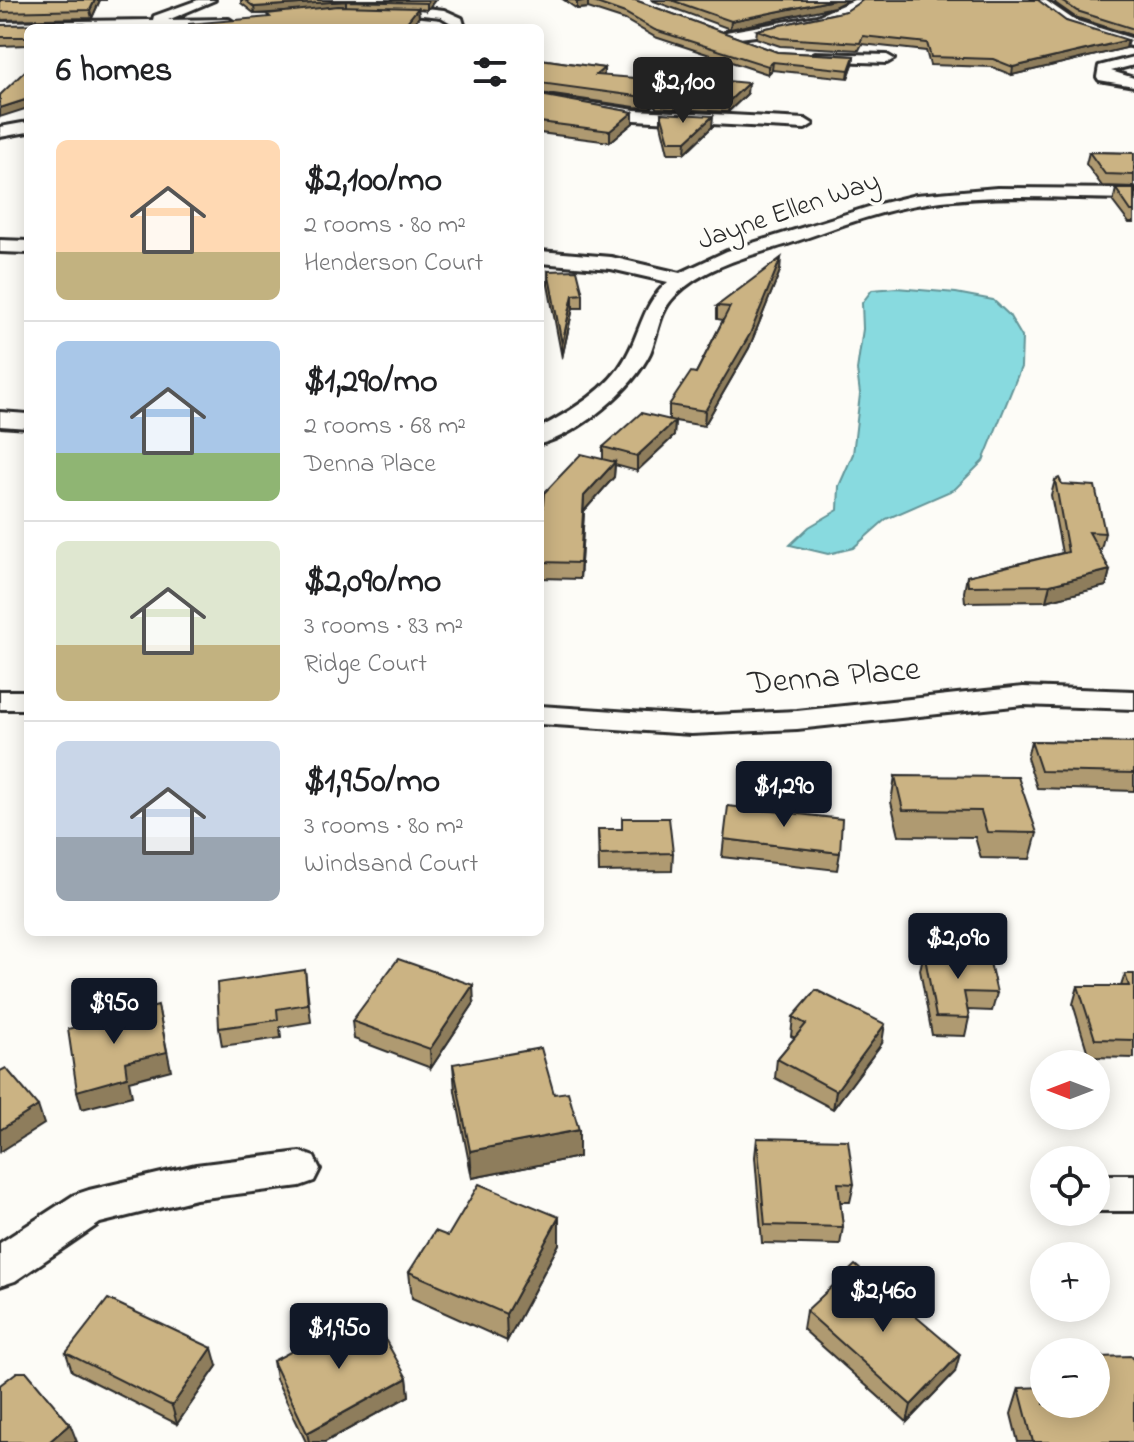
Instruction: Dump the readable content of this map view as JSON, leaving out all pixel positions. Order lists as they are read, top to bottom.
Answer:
{
  "streets": {
    "street": ["Jayne Ellen Way", "Denna Place"]
  },
  "north": "left",
  "page": {
    "heading": "6 homes",
    "price": [
      "$2,100",
      "$1,290",
      "$2,090",
      "$950",
      "$2,460",
      "$1,950"
    ],
    "list": [
      {
        "name": "$2,100/mo",
        "note": "2 rooms · 80 m² · Henderson Court"
      },
      {
        "name": "$1,290/mo",
        "note": "2 rooms · 68 m² · Denna Place"
      },
      {
        "name": "$2,090/mo",
        "note": "3 rooms · 83 m² · Ridge Court"
      },
      {
        "name": "$1,950/mo",
        "note": "3 rooms · 80 m² · Windsand Court"
      }
    ],
    "map_buttons": ["+", "−"]
  }
}
